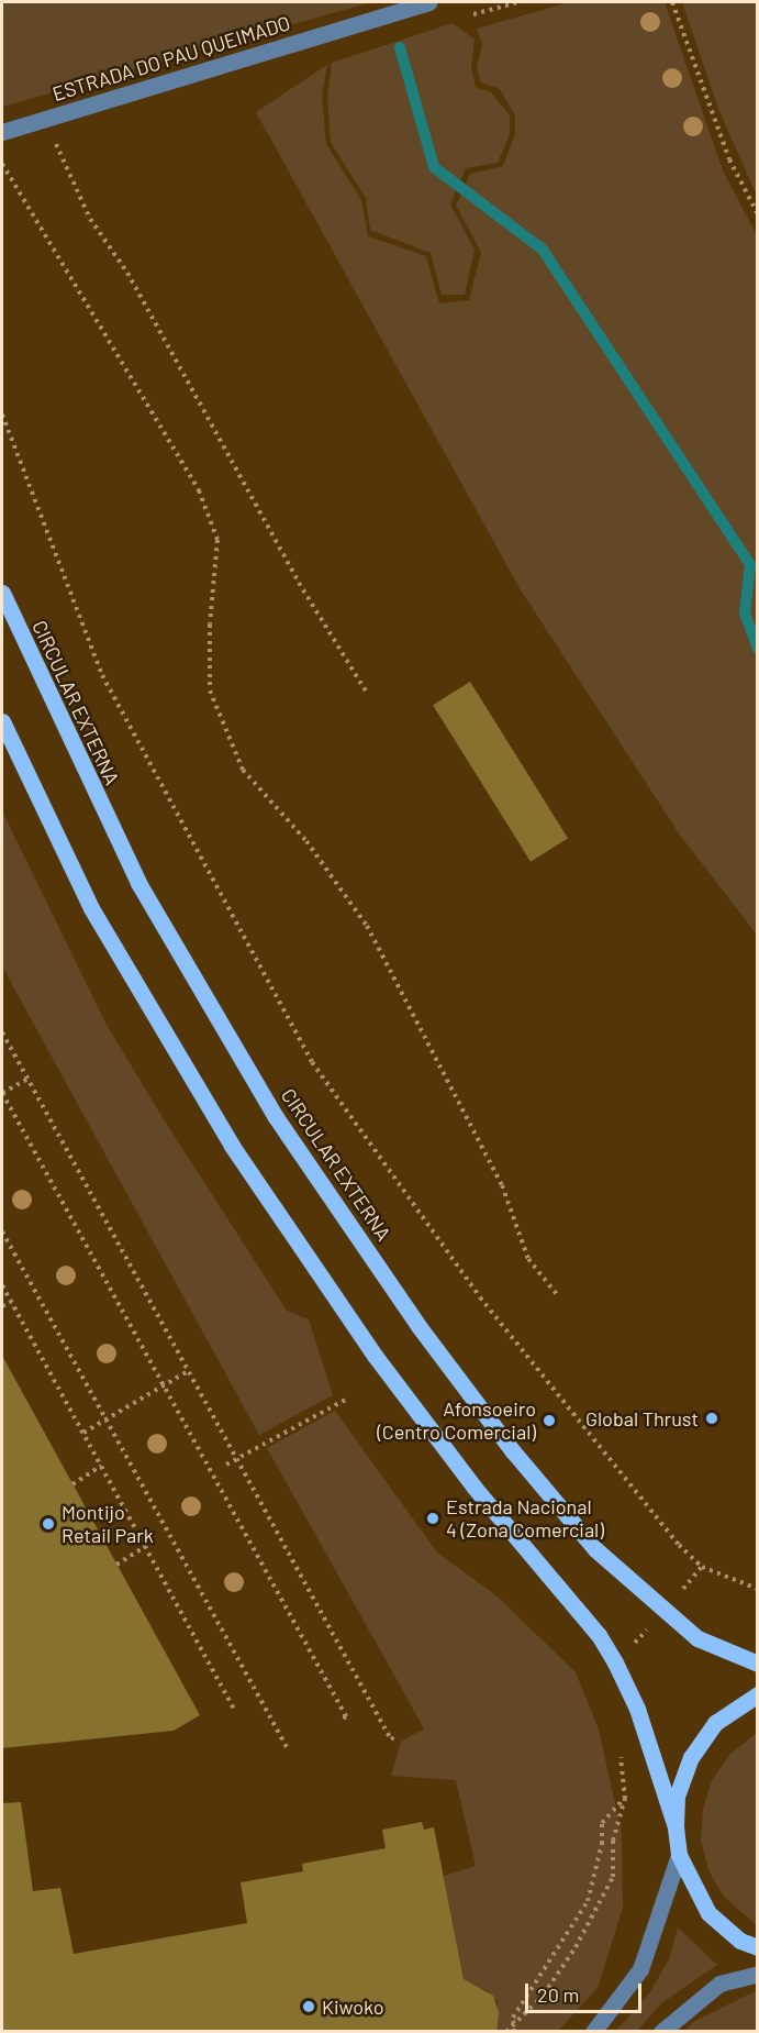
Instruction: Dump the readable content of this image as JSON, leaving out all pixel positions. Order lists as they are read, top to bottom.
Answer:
{
  "streets": {
    "main road": ["CIRCULAR EXTERNA"],
    "street": ["ESTRADA DO PAU QUEIMADO"]
  },
  "places": [
    "Global Thrust",
    "Afonsoeiro (Centro Comercial)",
    "Estrada Nacional 4 (Zona Comercial)",
    "Montijo Retail Park",
    "Kiwoko"
  ],
  "scale_bar": "20 m"
}
